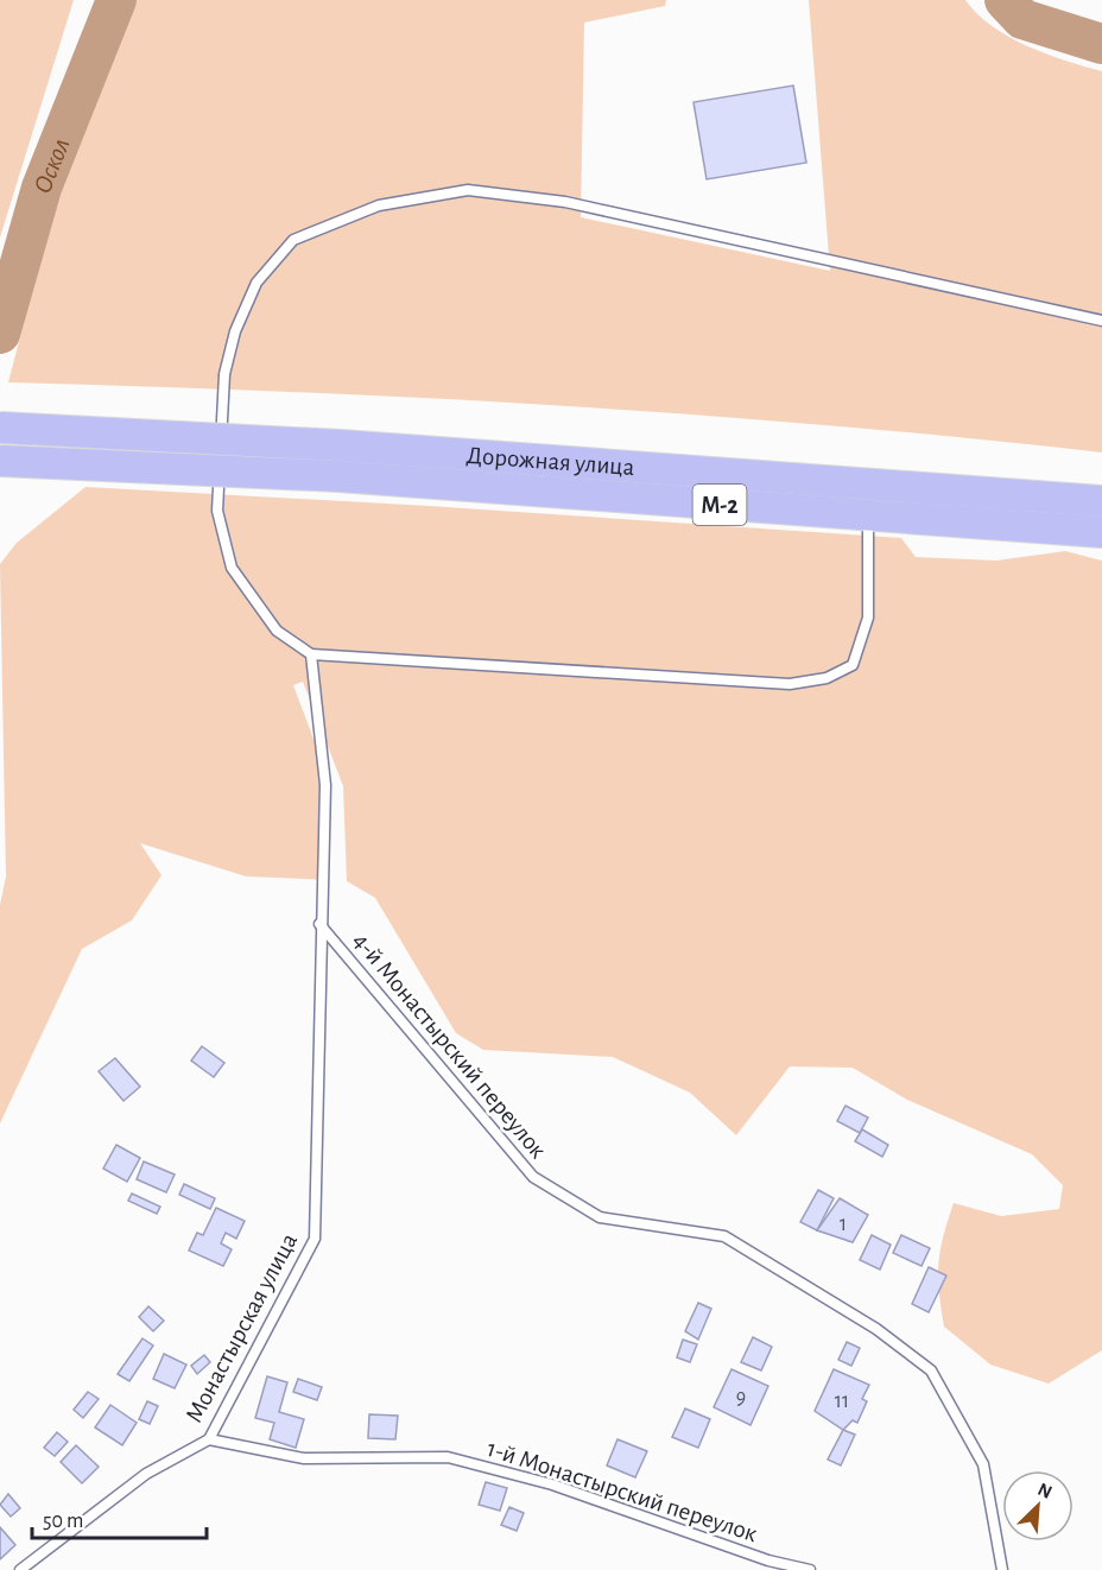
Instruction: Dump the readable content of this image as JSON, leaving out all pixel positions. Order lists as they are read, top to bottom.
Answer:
{
  "streets": {
    "main road": ["Дорожная улица", "М-2"],
    "lane": ["4-й Монастырский переулок", "Монастырская улица", "1-й Монастырский переулок"]
  },
  "crossings": [
    ["4-й Монастырский переулок", "Монастырская улица"],
    ["Монастырская улица", "1-й Монастырский переулок"]
  ],
  "water": ["Оскол"],
  "house_numbers": ["1", "9", "11"],
  "scale_bar": "50 m",
  "north": "top right"
}
